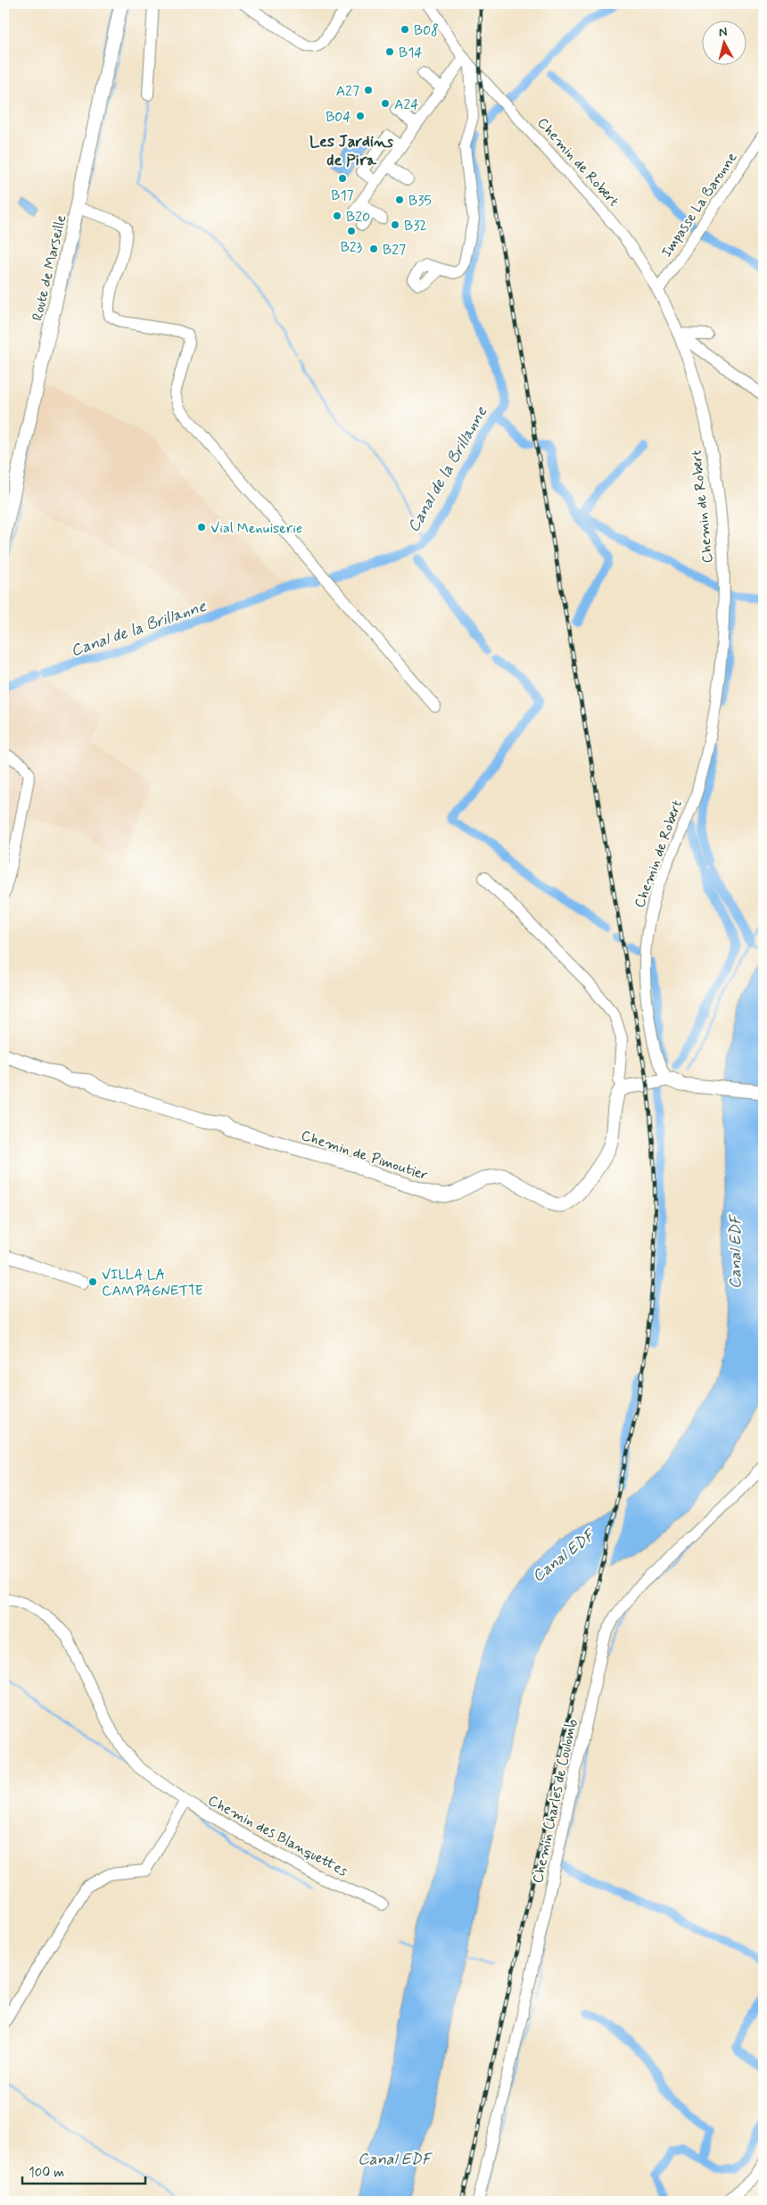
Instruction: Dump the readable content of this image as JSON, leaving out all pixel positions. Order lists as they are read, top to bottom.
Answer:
{
  "streets": {
    "main road": ["Route de Marseille", "Chemin de Pimoutier"],
    "street": [
      "Chemin de Robert",
      "Impasse La Baronne",
      "Chemin Charles de Coulomb",
      "Chemin des Blanquettes"
    ]
  },
  "crossings": [
    ["Chemin de Robert", "Impasse La Baronne"]
  ],
  "districts": ["Les Jardins de Pira"],
  "water": ["Canal de la Brillanne", "Canal EDF"],
  "places": [
    "B08",
    "B14",
    "A27",
    "A24",
    "B04",
    "B17",
    "B35",
    "B20",
    "B32",
    "B23",
    "B27",
    "Vial Menuiserie",
    "VILLA LA CAMPAGNETTE"
  ],
  "scale_bar": "100 m",
  "north": "top"
}
